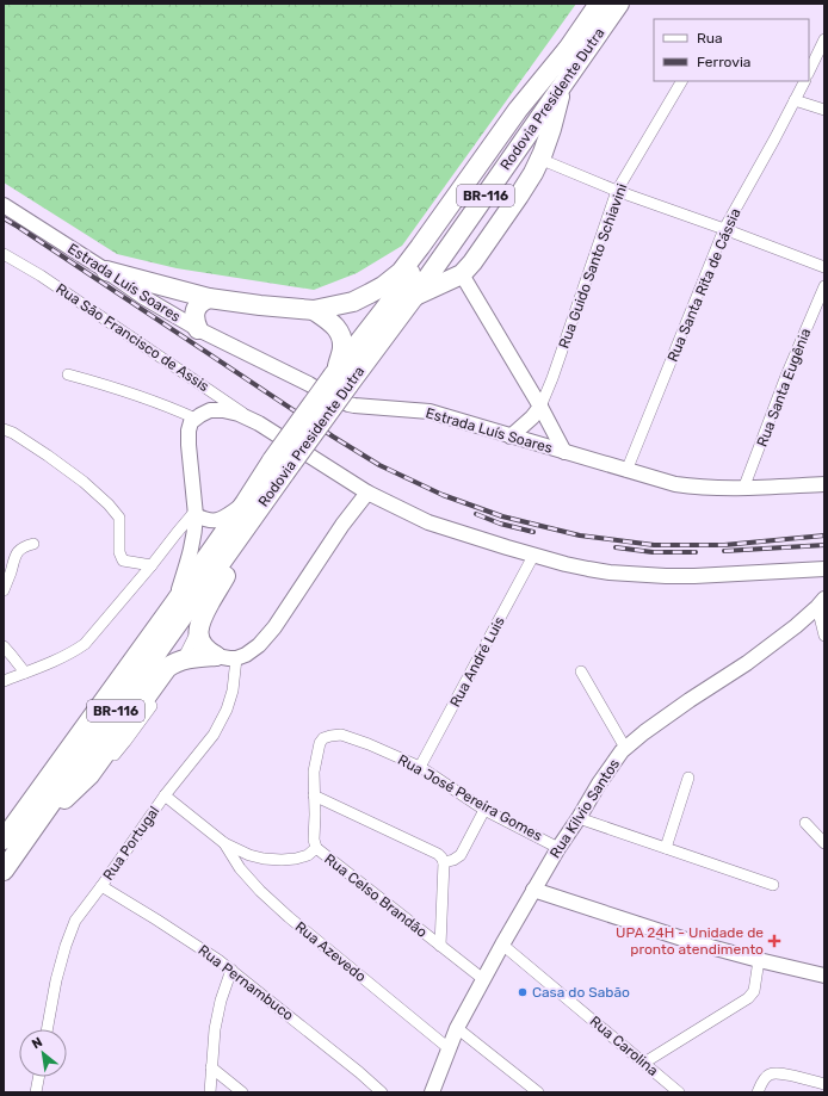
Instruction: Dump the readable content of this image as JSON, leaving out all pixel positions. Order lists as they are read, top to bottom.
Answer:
{
  "streets": {
    "highway": ["Rodovia Presidente Dutra", "BR-116"],
    "main road": ["Estrada Luís Soares", "Rua Kilvio Santos"],
    "street": [
      "Rua Guido Santo Schiavini",
      "Rua Santa Rita de Cássia",
      "Rua São Francisco de Assis",
      "Rua Santa Eugênia",
      "Rua André Luis",
      "Rua José Pereira Gomes",
      "Rua Portugal",
      "Rua Celso Brandão",
      "Rua Azevedo",
      "Rua Pernambuco",
      "Rua Carolina"
    ]
  },
  "crossings": [
    ["Estrada Luís Soares", "Rua Santa Rita de Cássia"],
    ["Estrada Luís Soares", "Rua Santa Eugênia"],
    ["Rua André Luis", "Rua José Pereira Gomes"],
    ["Rua José Pereira Gomes", "Rua Kilvio Santos"],
    ["Rua José Pereira Gomes", "Rua Celso Brandão"],
    ["Rua Kilvio Santos", "Rua Celso Brandão"],
    ["Rua Kilvio Santos", "Rua Azevedo"],
    ["Rua Kilvio Santos", "Rua Carolina"],
    ["Rua Portugal", "Rua Celso Brandão"],
    ["Rua Portugal", "Rua Pernambuco"],
    ["Rua Celso Brandão", "Rua Azevedo"]
  ],
  "places": {
    "health": ["UPA 24H - Unidade de pronto atendimento"],
    "other": ["Casa do Sabão"]
  },
  "legend": ["Rua", "Ferrovia"],
  "north": "top left"
}
